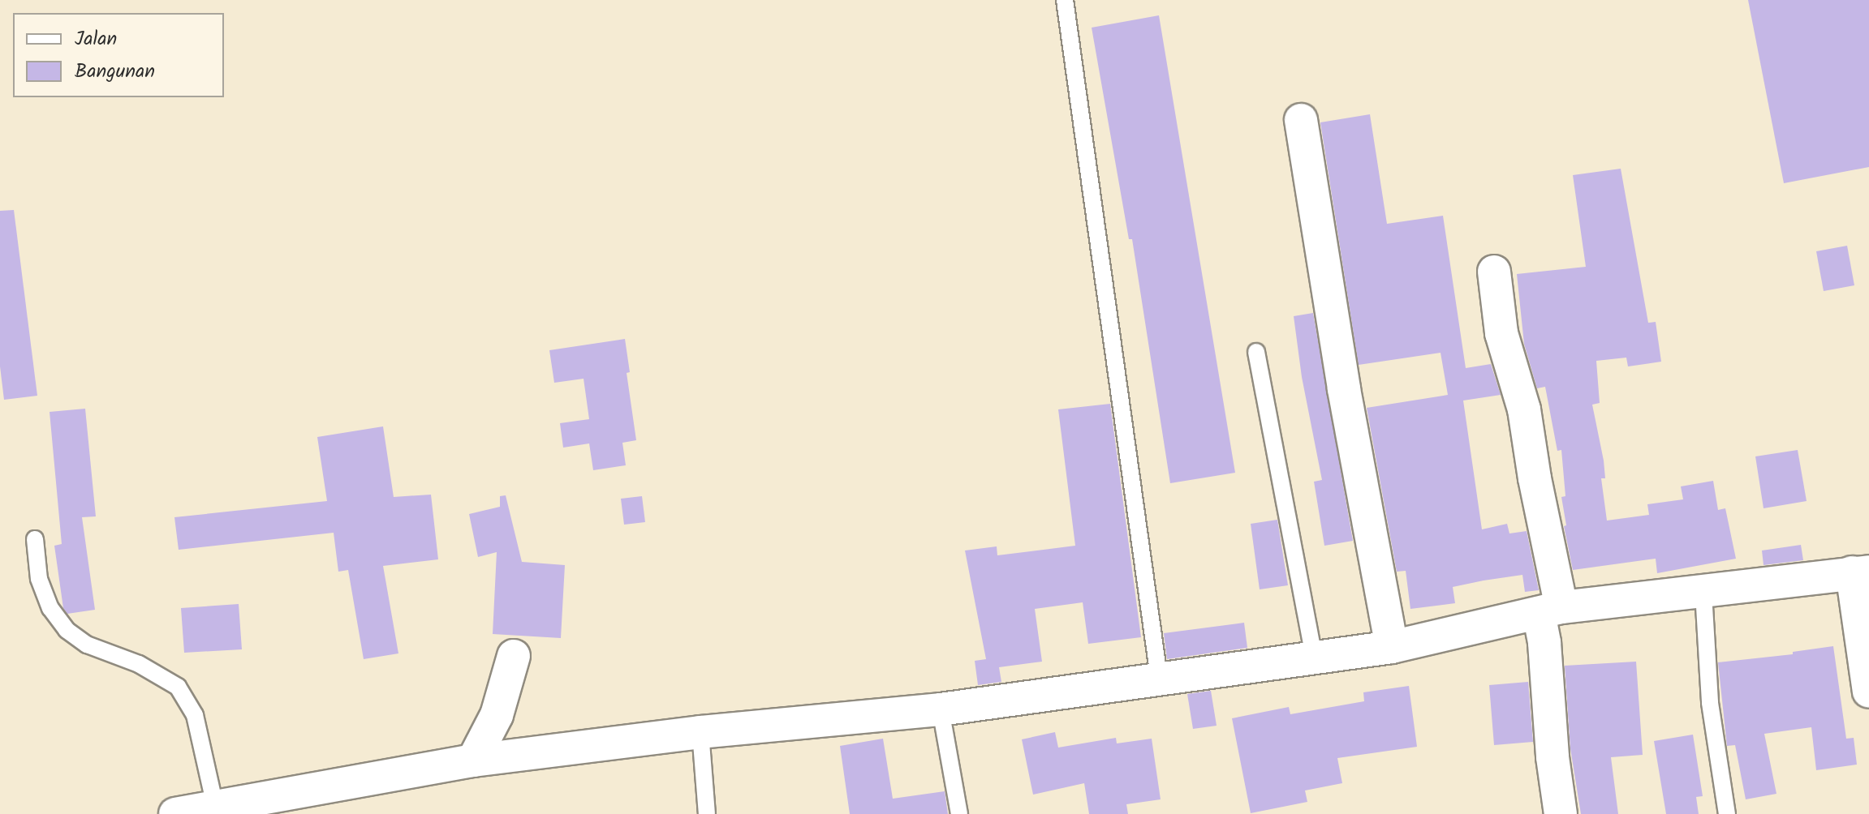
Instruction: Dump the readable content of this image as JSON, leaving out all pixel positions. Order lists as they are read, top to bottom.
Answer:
{
  "legend": ["Jalan", "Bangunan"]
}
